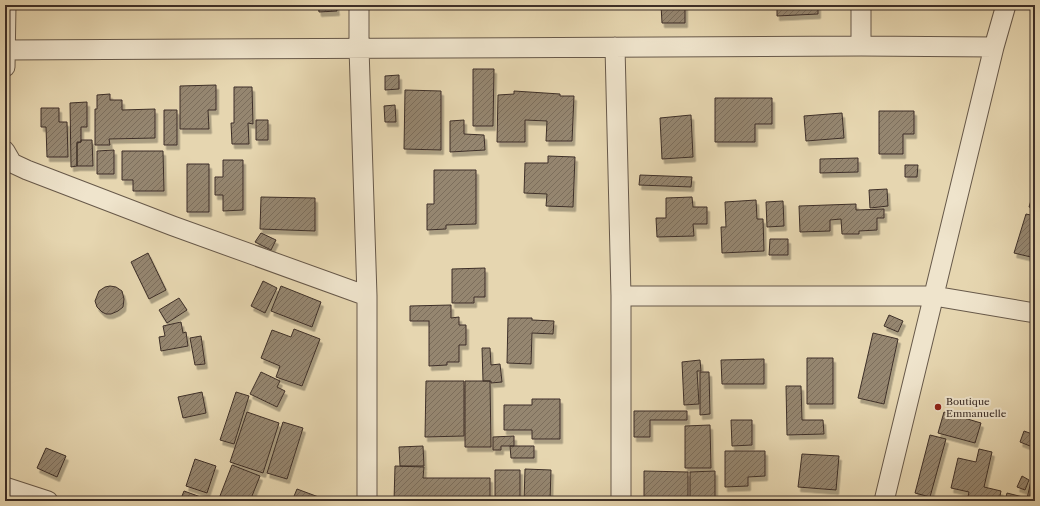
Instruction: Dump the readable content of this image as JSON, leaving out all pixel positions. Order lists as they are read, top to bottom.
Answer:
{
  "places": ["Boutique Emmanuelle"]
}
